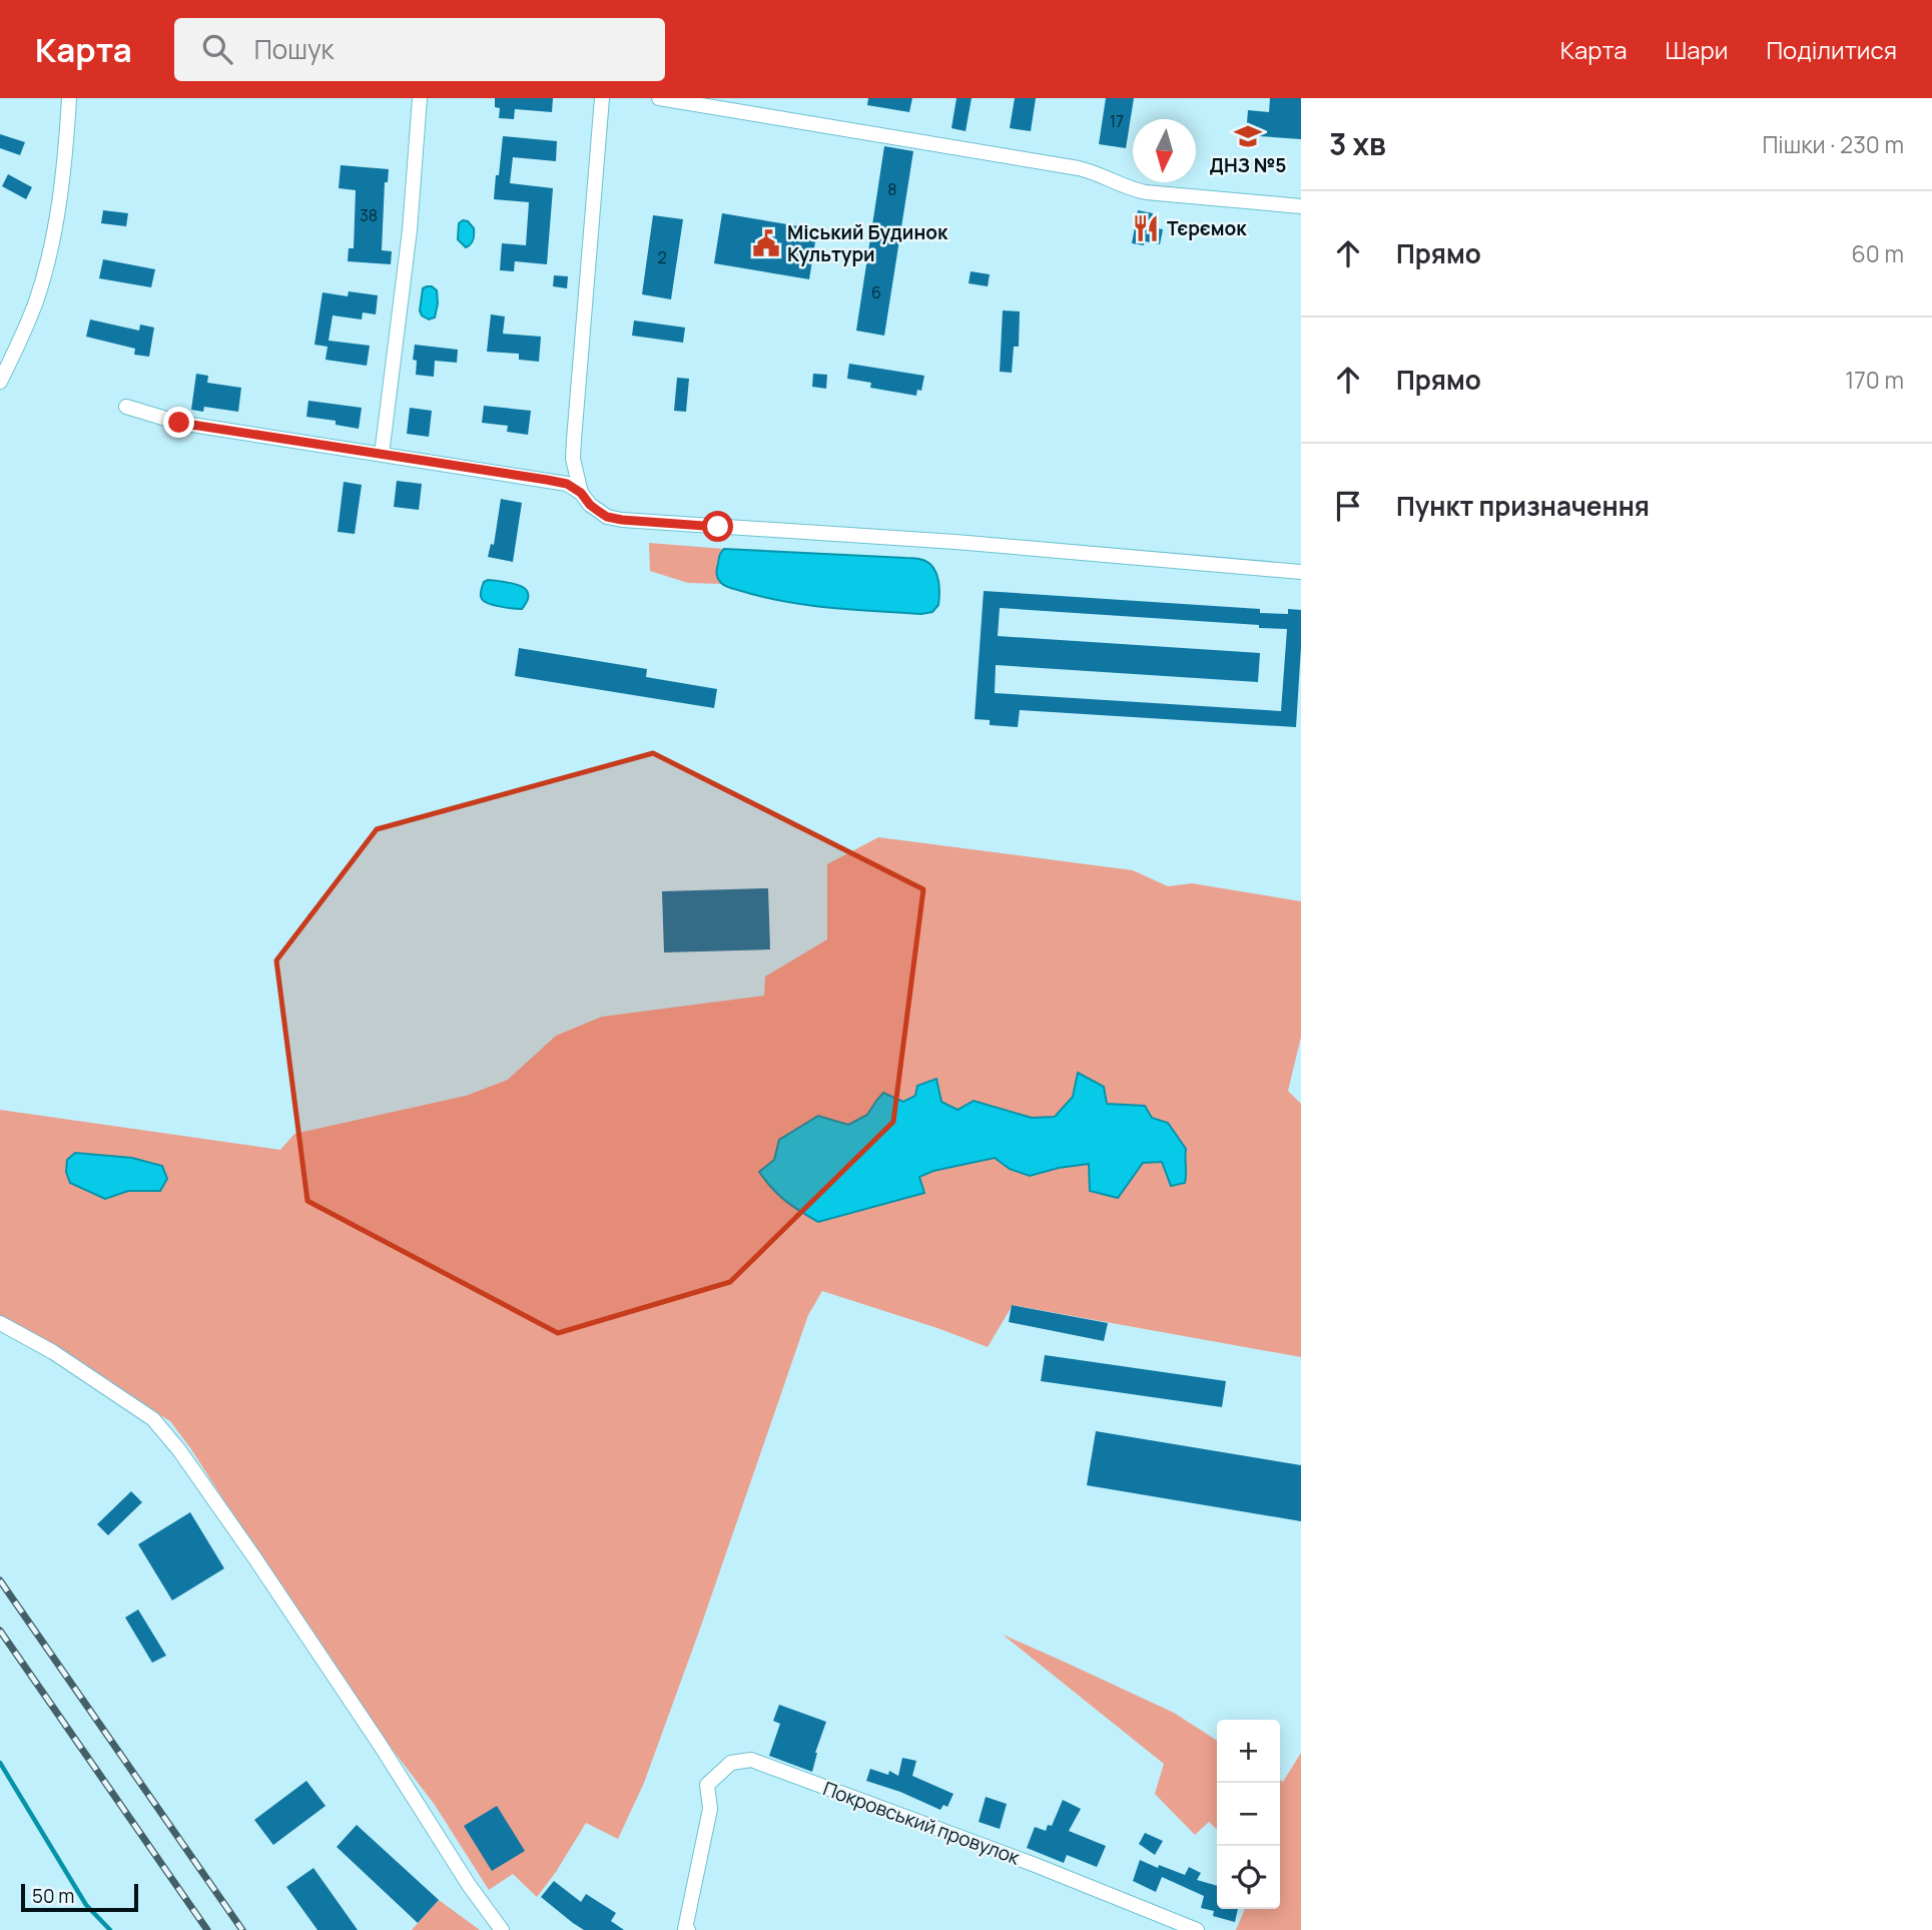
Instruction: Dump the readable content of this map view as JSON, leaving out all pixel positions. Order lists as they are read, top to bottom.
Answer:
{
  "streets": {
    "street": ["Покровський провулок"]
  },
  "places": {
    "school or university": ["ДНЗ №5"],
    "restaurant": ["Тєрємок"],
    "public building": ["Міський Будинок Культури"]
  },
  "house_numbers": [
    "17",
    "8",
    "38",
    "2",
    "6"
  ],
  "scale_bar": "50 m",
  "north": "bottom",
  "page": {
    "header": "Карта",
    "search": "Пошук",
    "nav": ["Карта", "Шари", "Поділитися"],
    "heading": ["3 хв", "Пішки · 230 m"],
    "list": [
      ["Прямо", "60 m"],
      ["Прямо", "170 m"],
      "Пункт призначення"
    ],
    "map_buttons": ["+", "−"],
    "scale": "50 m"
  }
}
